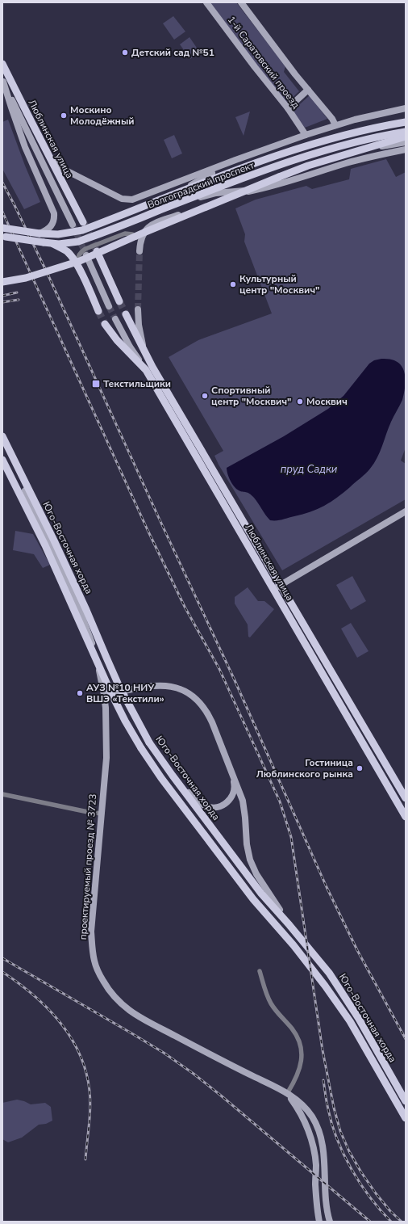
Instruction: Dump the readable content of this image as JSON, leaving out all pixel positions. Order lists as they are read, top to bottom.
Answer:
{
  "streets": {
    "main road": [
      "1-й Саратовский проезд",
      "Люблинская улица",
      "Волгоградский проспект",
      "Юго-Восточная хорда",
      "проектируемый проезд № 3723"
    ]
  },
  "water": ["пруд Садки"],
  "places": {
    "other": [
      "Детский сад №51",
      "Москино Молодёжный",
      "Культурный центр \"Москвич\"",
      "Спортивный центр \"Москвич\"",
      "Москвич",
      "АУЗ №10 НИУ ВШЭ «Текстили»",
      "Гостиница Люблинского рынка"
    ],
    "transit": ["Текстильщики"]
  }
}
